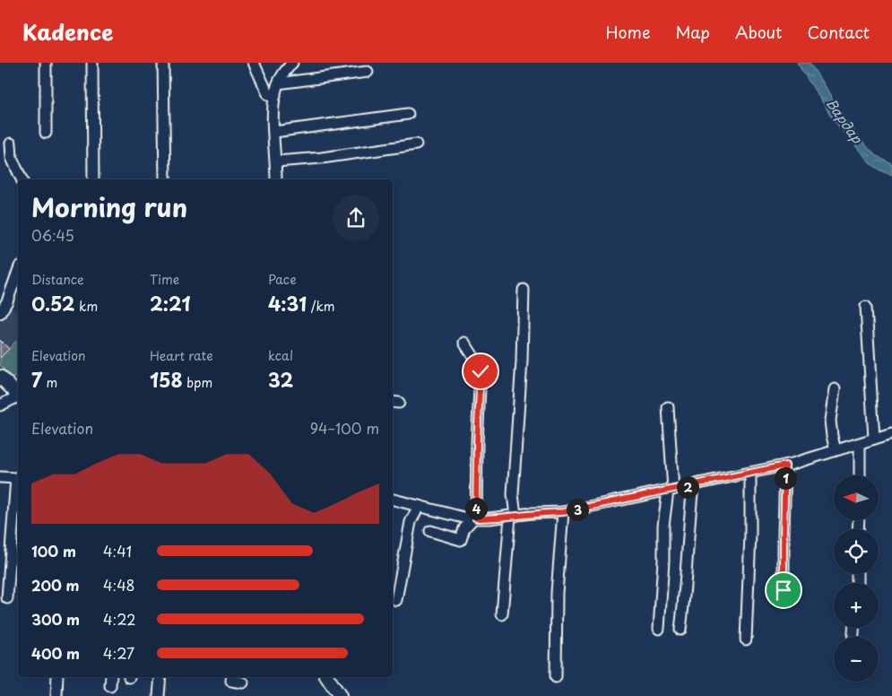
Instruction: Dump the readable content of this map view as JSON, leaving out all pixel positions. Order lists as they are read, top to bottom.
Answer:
{
  "water": ["Вардар"],
  "north": "left",
  "page": {
    "header": "Kadence",
    "nav": [
      "Home",
      "Map",
      "About",
      "Contact"
    ],
    "heading": ["Morning run", "06:45"],
    "stats": [
      ["Distance", "0.52 km"],
      ["Time", "2:21"],
      ["Pace", "4:31 /km"],
      ["Elevation", "7 m"],
      ["Heart rate", "158 bpm"],
      ["kcal", "32"]
    ],
    "chart": ["Elevation", "94–100 m"],
    "pins": [
      "1",
      "2",
      "4",
      "3"
    ],
    "map_buttons": ["+", "−"],
    "list": [
      {
        "name": "100 m",
        "note": "4:41"
      },
      {
        "name": "200 m",
        "note": "4:48"
      },
      {
        "name": "300 m",
        "note": "4:22"
      },
      {
        "name": "400 m",
        "note": "4:27"
      }
    ]
  }
}
